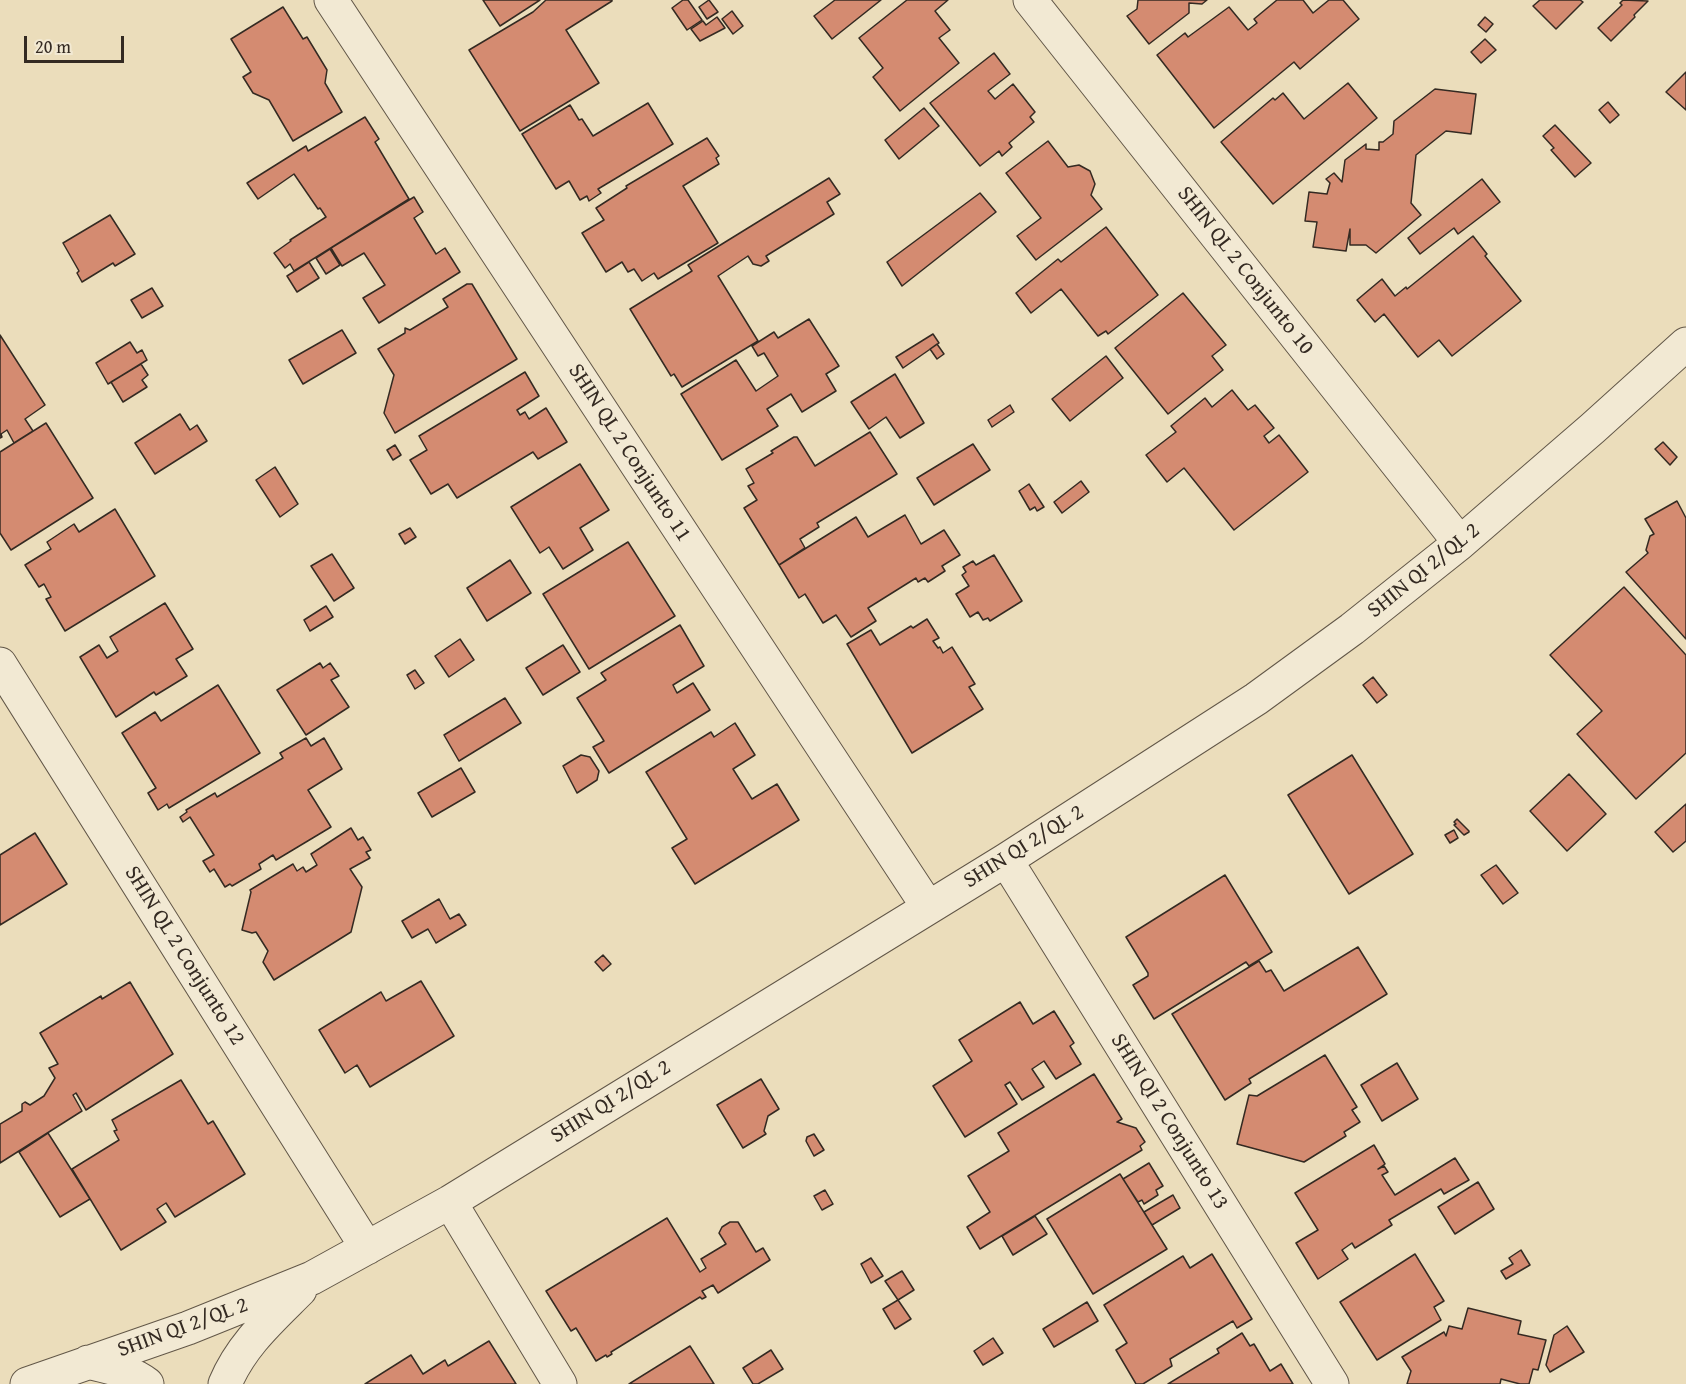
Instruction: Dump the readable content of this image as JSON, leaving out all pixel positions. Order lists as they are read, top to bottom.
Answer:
{
  "streets": {
    "street": [
      "SHIN QL 2 Conjunto 10",
      "SHIN QL 2 Conjunto 11",
      "SHIN QI 2/QL 2",
      "SHIN QL 2 Conjunto 12",
      "SHIN QI 2 Conjunto 13"
    ]
  },
  "crossings": [
    ["SHIN QL 2 Conjunto 10", "SHIN QI 2/QL 2"],
    ["SHIN QL 2 Conjunto 11", "SHIN QI 2/QL 2"],
    ["SHIN QI 2/QL 2", "SHIN QL 2 Conjunto 12"],
    ["SHIN QI 2/QL 2", "SHIN QI 2 Conjunto 13"]
  ],
  "scale_bar": "20 m"
}
